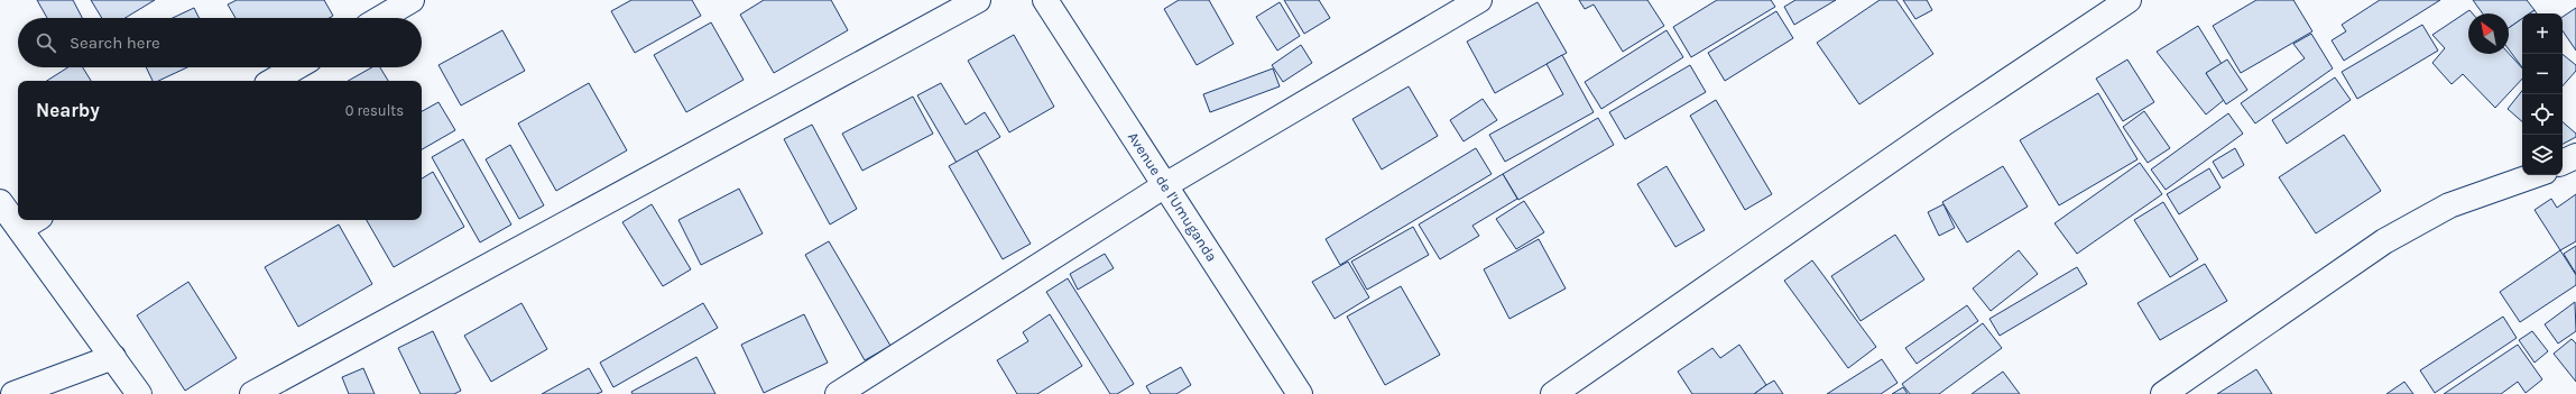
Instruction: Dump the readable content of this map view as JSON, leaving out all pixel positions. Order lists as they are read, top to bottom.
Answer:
{
  "streets": {
    "street": ["Avenue de l'Umuganda"]
  },
  "north": "top left",
  "page": {
    "map_buttons": ["+", "−"],
    "search": "Search here",
    "heading": ["Nearby", "0 results"]
  }
}
